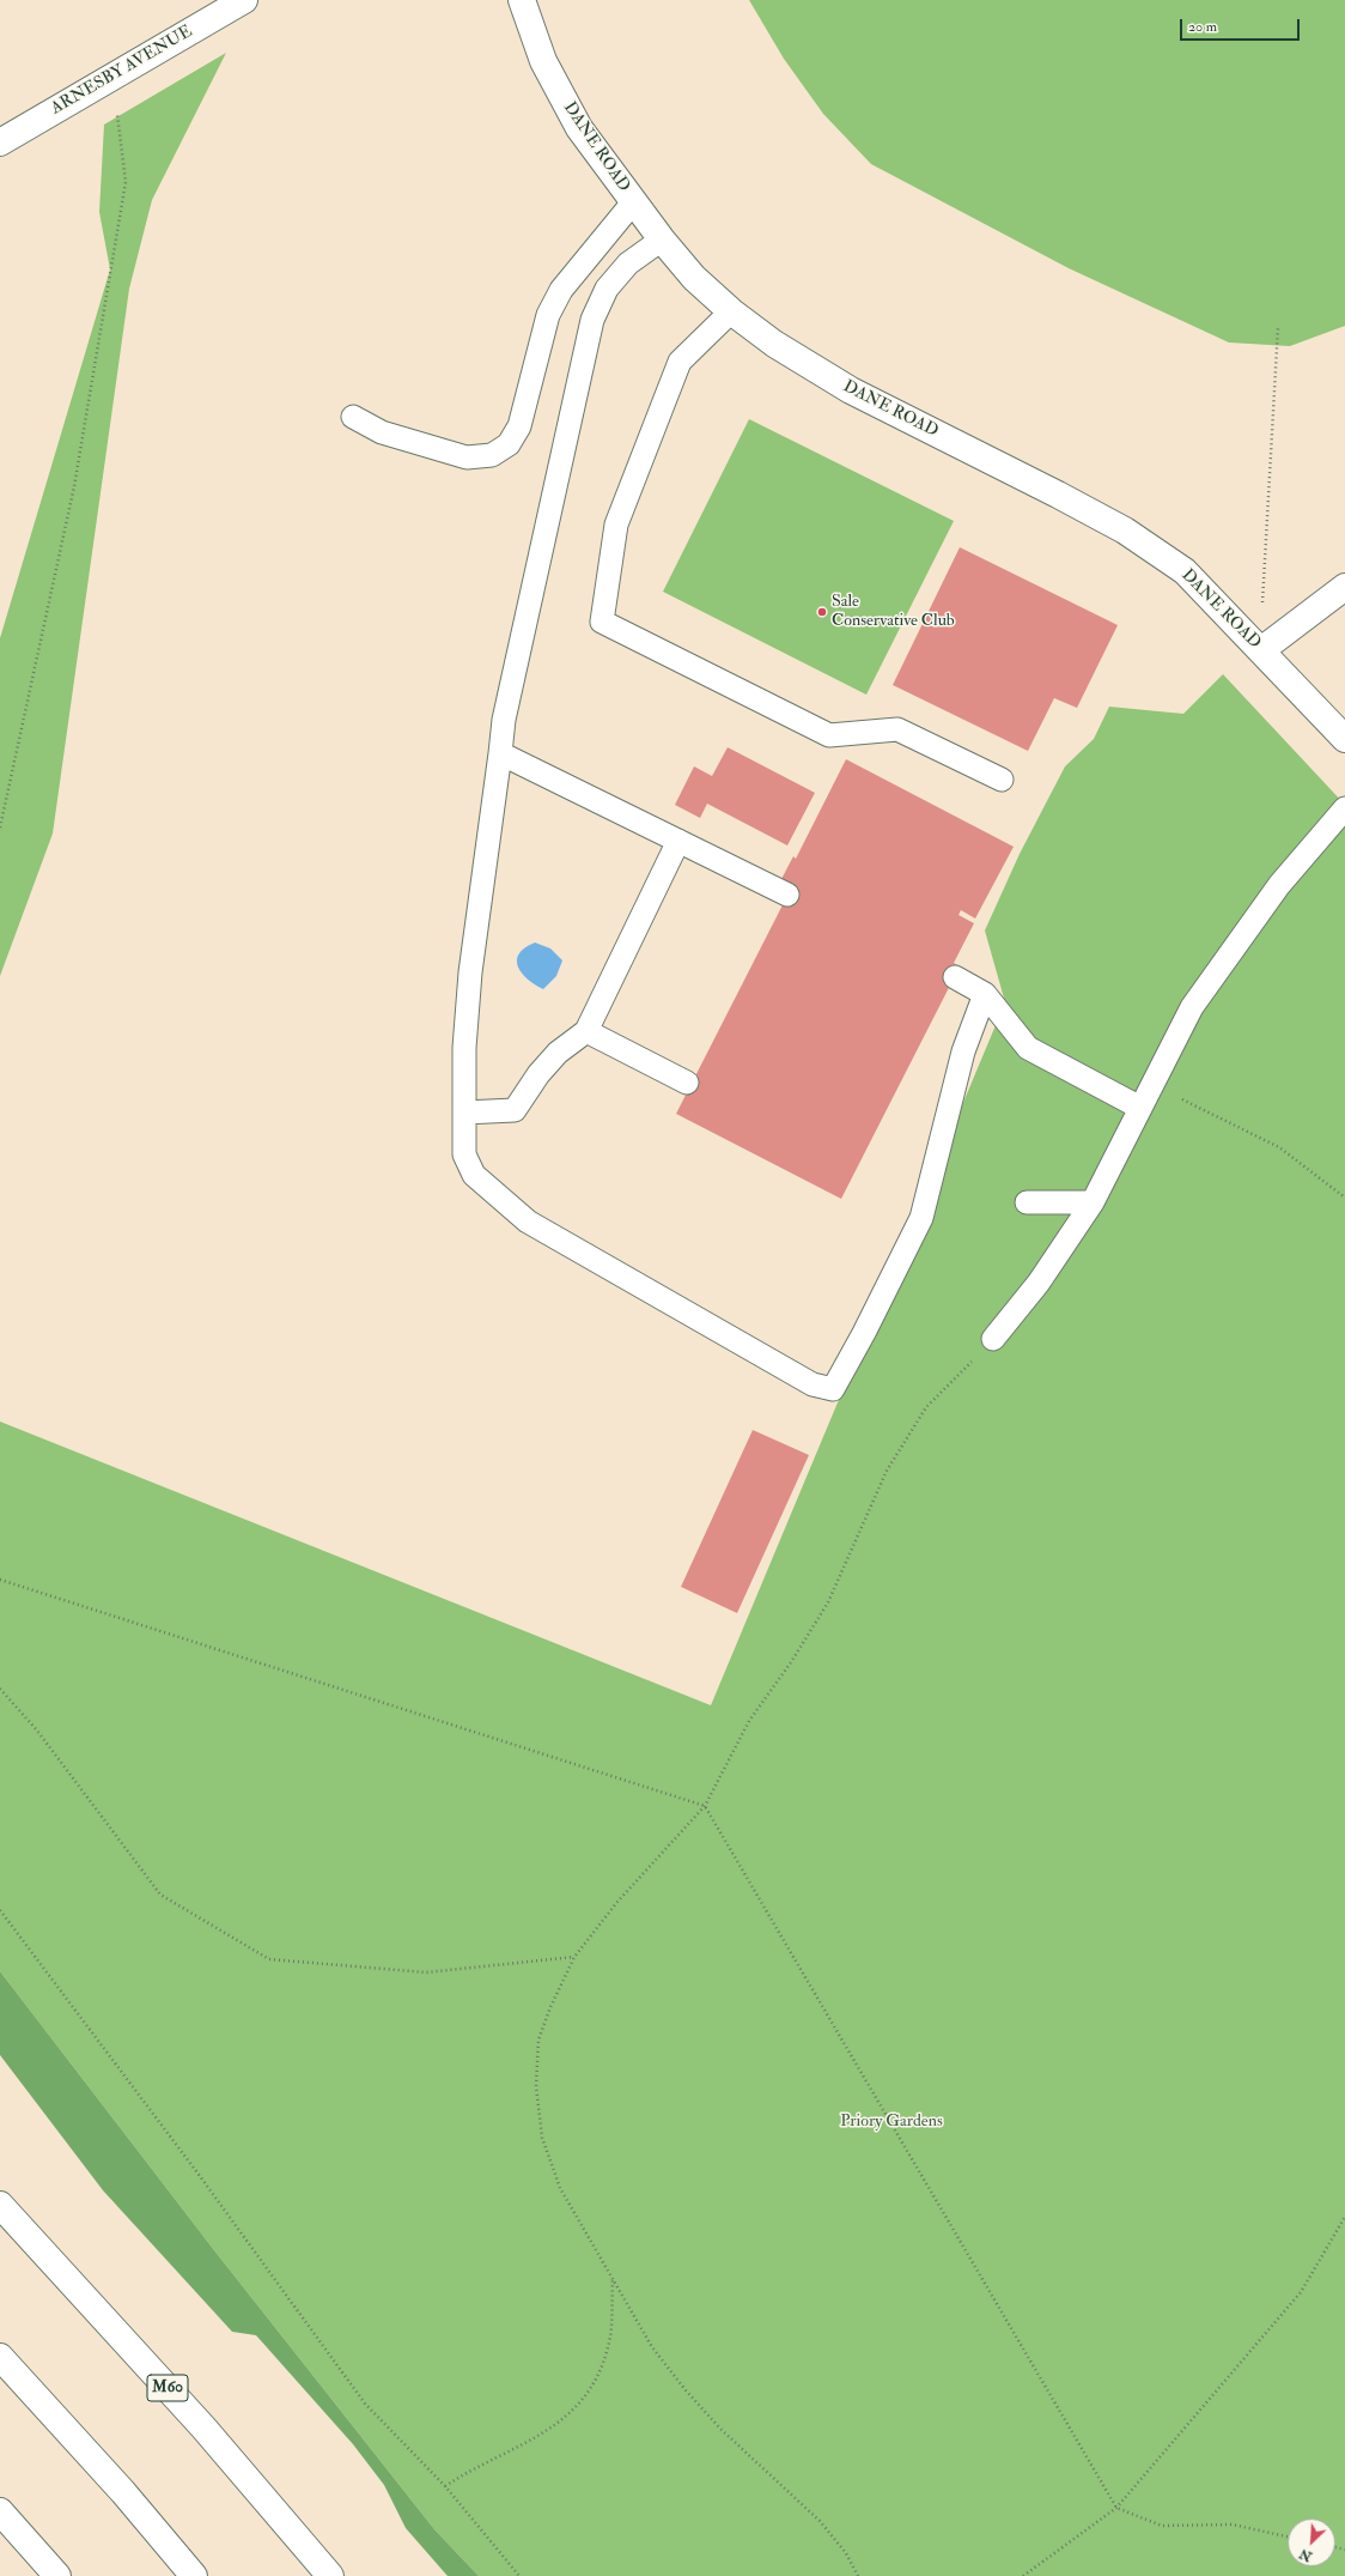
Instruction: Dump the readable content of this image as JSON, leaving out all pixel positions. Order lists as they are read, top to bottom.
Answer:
{
  "streets": {
    "main road": ["ARNESBY AVENUE", "DANE ROAD", "M60"]
  },
  "parks": ["Priory Gardens"],
  "places": ["Sale Conservative Club"],
  "scale_bar": "20 m",
  "north": "bottom left"
}
